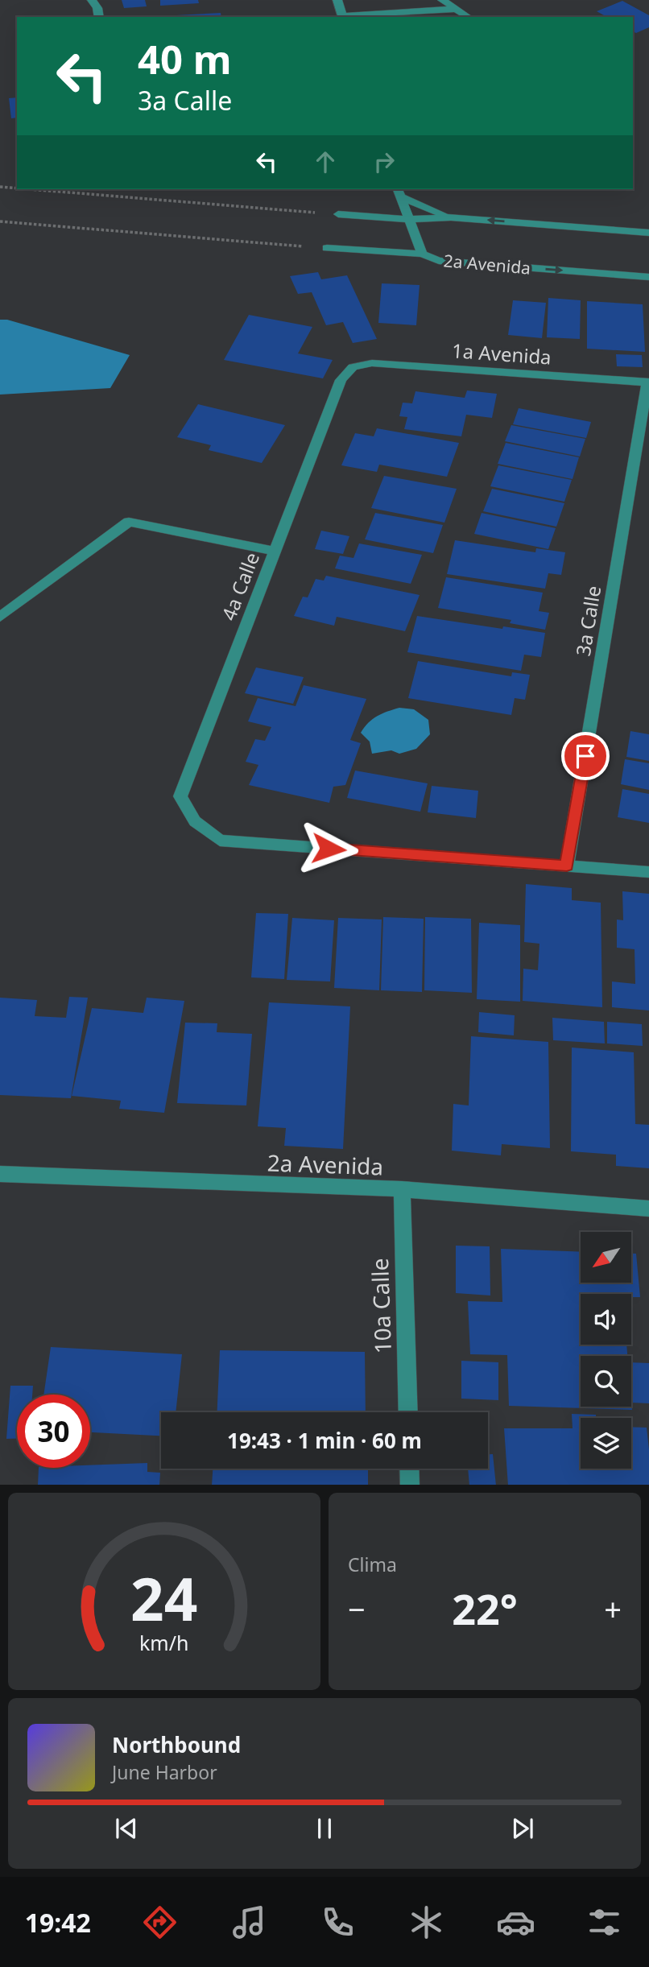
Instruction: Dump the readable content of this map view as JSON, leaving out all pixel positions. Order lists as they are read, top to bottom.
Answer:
{
  "streets": {
    "street": [
      "2a Avenida",
      "1a Avenida",
      "4a Calle",
      "3a Calle",
      "10a Calle"
    ]
  },
  "crossings": [
    ["2a Avenida", "10a Calle"],
    ["1a Avenida", "4a Calle"],
    ["1a Avenida", "3a Calle"],
    ["4a Calle", "3a Calle"]
  ],
  "north": "bottom left",
  "page": {
    "turn": ["40 m", "3a Calle"],
    "limit": "30",
    "trip": "19:43 · 1 min · 60 m",
    "tile": "Clima",
    "heat": ["−", "22°", "+"],
    "song": ["Northbound", "June Harbor"],
    "tabs": "19:42",
    "gauge": ["24", "km/h"]
  }
}
